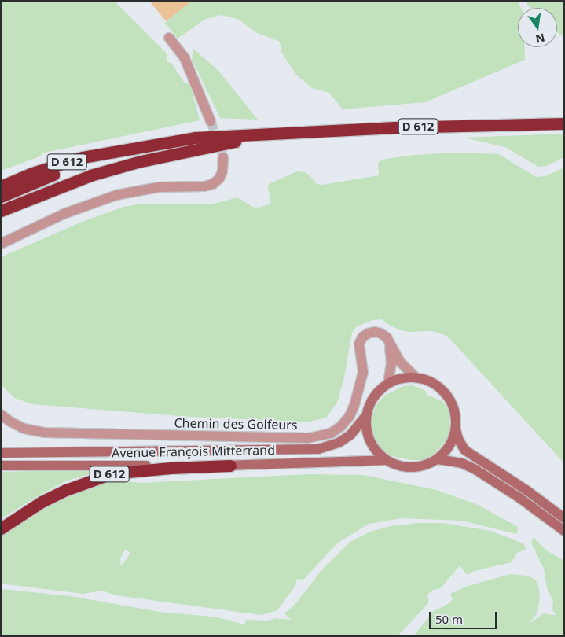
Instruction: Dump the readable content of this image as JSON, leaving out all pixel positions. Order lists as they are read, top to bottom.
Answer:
{
  "streets": {
    "highway": ["D 612"],
    "main road": ["Avenue François Mitterrand"],
    "street": ["Chemin des Golfeurs"]
  },
  "crossings": [
    ["D 612", "Avenue François Mitterrand"],
    ["Chemin des Golfeurs", "Avenue François Mitterrand"]
  ],
  "scale_bar": "50 m",
  "north": "bottom"
}
